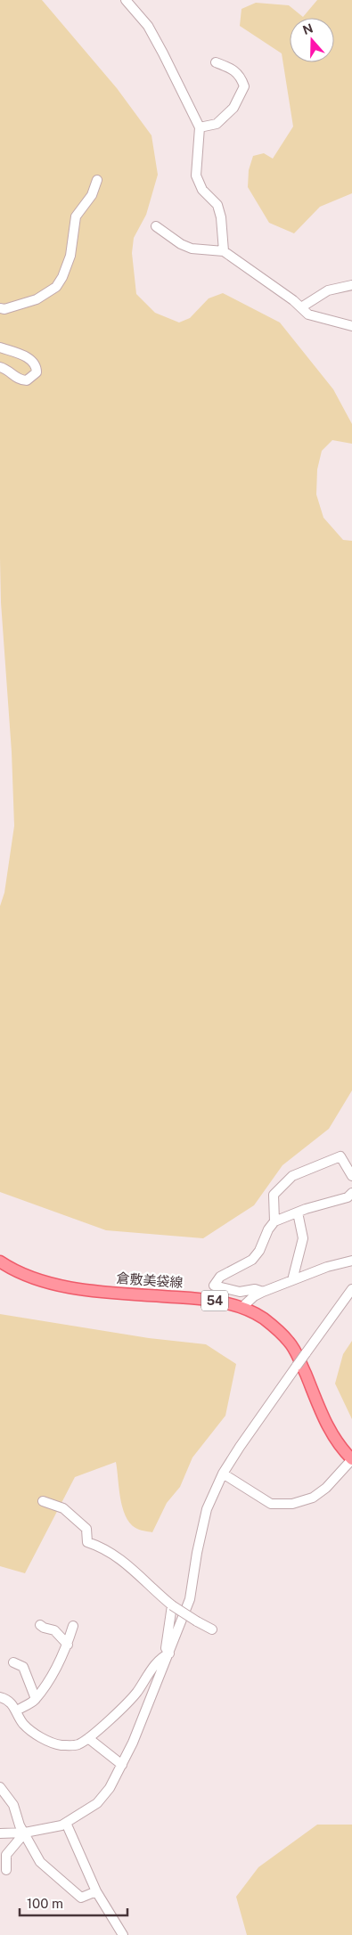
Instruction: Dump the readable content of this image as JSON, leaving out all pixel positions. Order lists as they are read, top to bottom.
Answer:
{
  "streets": {
    "main road": ["倉敷美袋線", "54"]
  },
  "scale_bar": "100 m",
  "north": "top"
}
